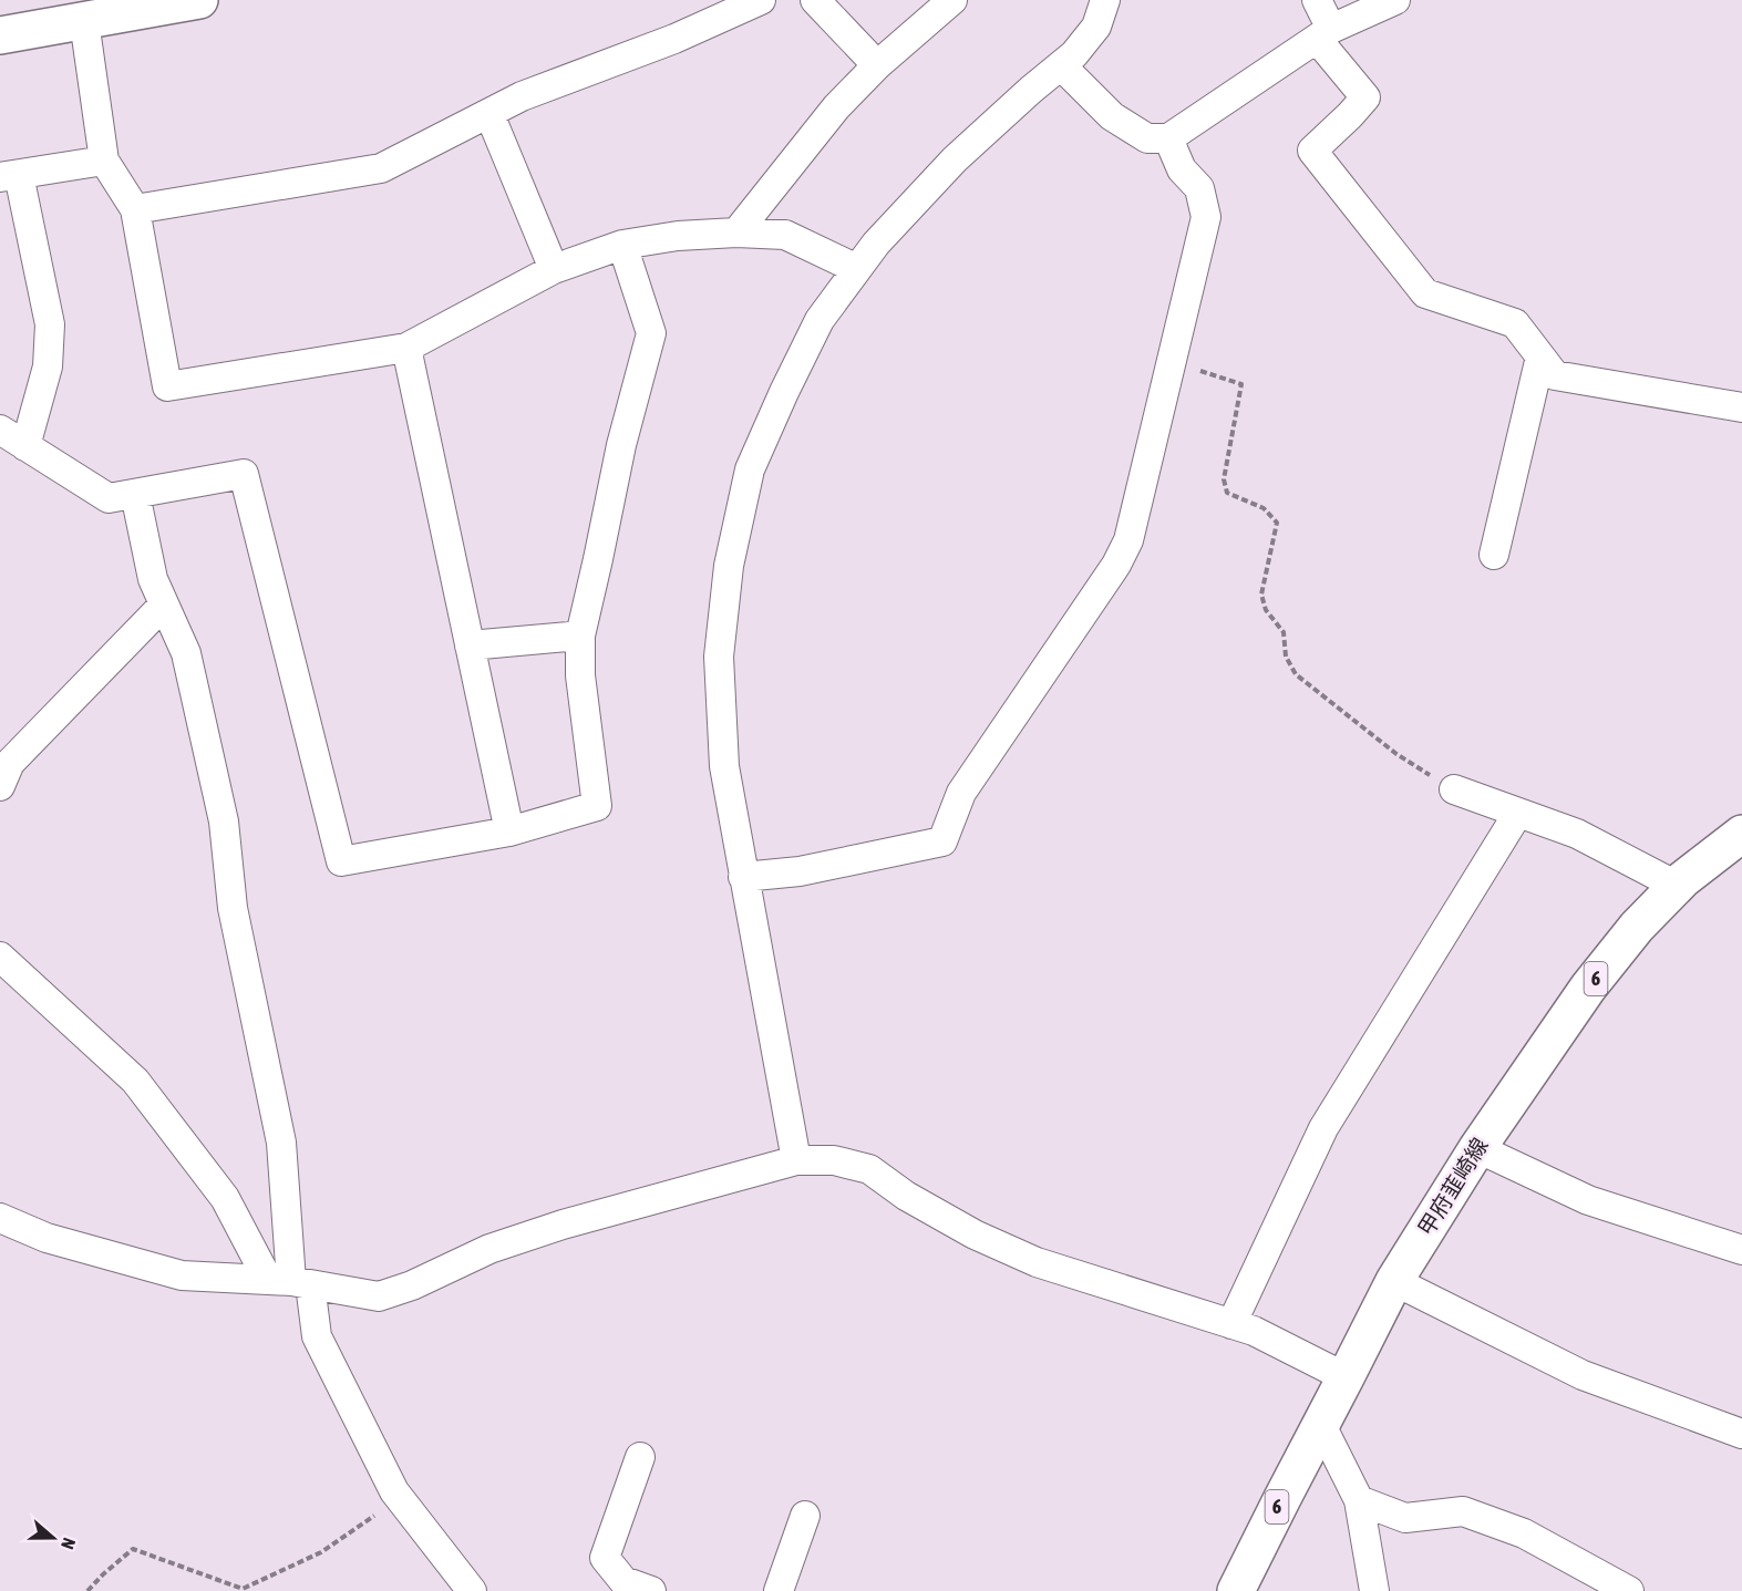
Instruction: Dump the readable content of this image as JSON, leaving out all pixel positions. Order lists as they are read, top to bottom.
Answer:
{
  "streets": {
    "main road": ["6", "甲府韮崎線"]
  },
  "north": "right"
}
